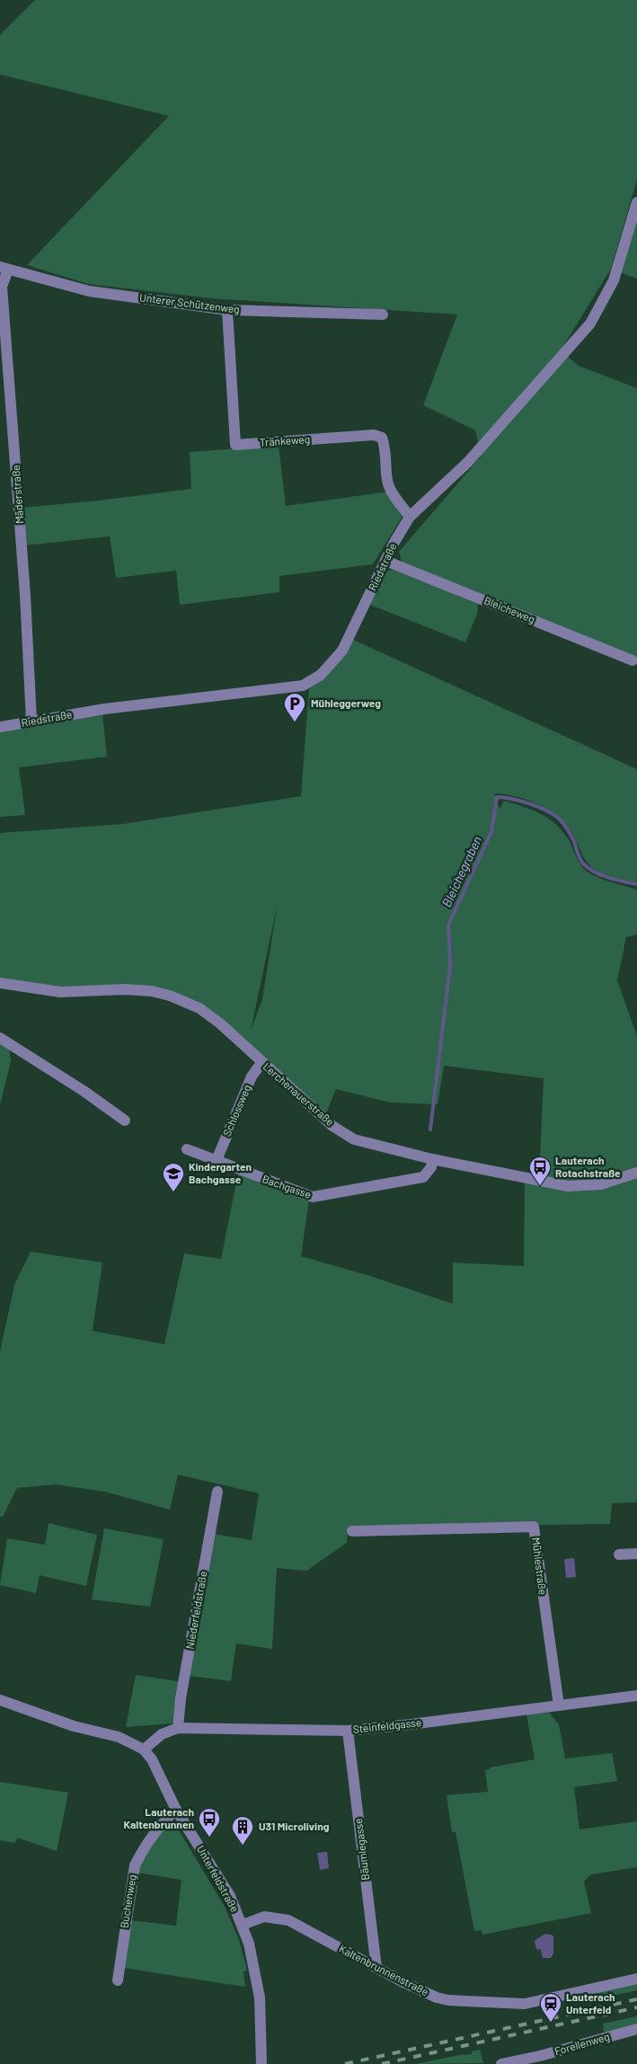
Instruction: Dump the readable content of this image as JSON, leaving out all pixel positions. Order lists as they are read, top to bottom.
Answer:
{
  "streets": {
    "street": [
      "Unterer Schützenweg",
      "Tränkeweg",
      "Mäderstraße",
      "Riedstraße",
      "Bleicheweg",
      "Lerchenauerstraße",
      "Schlossweg",
      "Bachgasse",
      "Mühlestraße",
      "Niederfeldstraße",
      "Steinfeldgasse",
      "Bäumlegasse",
      "Unterfeldstraße",
      "Buchenweg",
      "Kaltenbrunnenstraße",
      "Forellenweg"
    ]
  },
  "crossings": [
    ["Unterer Schützenweg", "Tränkeweg"],
    ["Unterer Schützenweg", "Mäderstraße"],
    ["Tränkeweg", "Riedstraße"],
    ["Mäderstraße", "Riedstraße"],
    ["Riedstraße", "Bleicheweg"],
    ["Lerchenauerstraße", "Schlossweg"],
    ["Lerchenauerstraße", "Bachgasse"],
    ["Schlossweg", "Bachgasse"],
    ["Mühlestraße", "Steinfeldgasse"],
    ["Niederfeldstraße", "Steinfeldgasse"],
    ["Steinfeldgasse", "Bäumlegasse"],
    ["Steinfeldgasse", "Unterfeldstraße"],
    ["Bäumlegasse", "Kaltenbrunnenstraße"],
    ["Unterfeldstraße", "Buchenweg"],
    ["Unterfeldstraße", "Kaltenbrunnenstraße"]
  ],
  "water": ["Bleichegraben"],
  "places": {
    "parking": ["Mühleggerweg"],
    "bus stop": ["Lauterach Rotachstraße", "Lauterach Kaltenbrunnen"],
    "school or university": ["Kindergarten Bachgasse"],
    "building": ["U31 Microliving"],
    "station": ["Lauterach Unterfeld"]
  }
}
